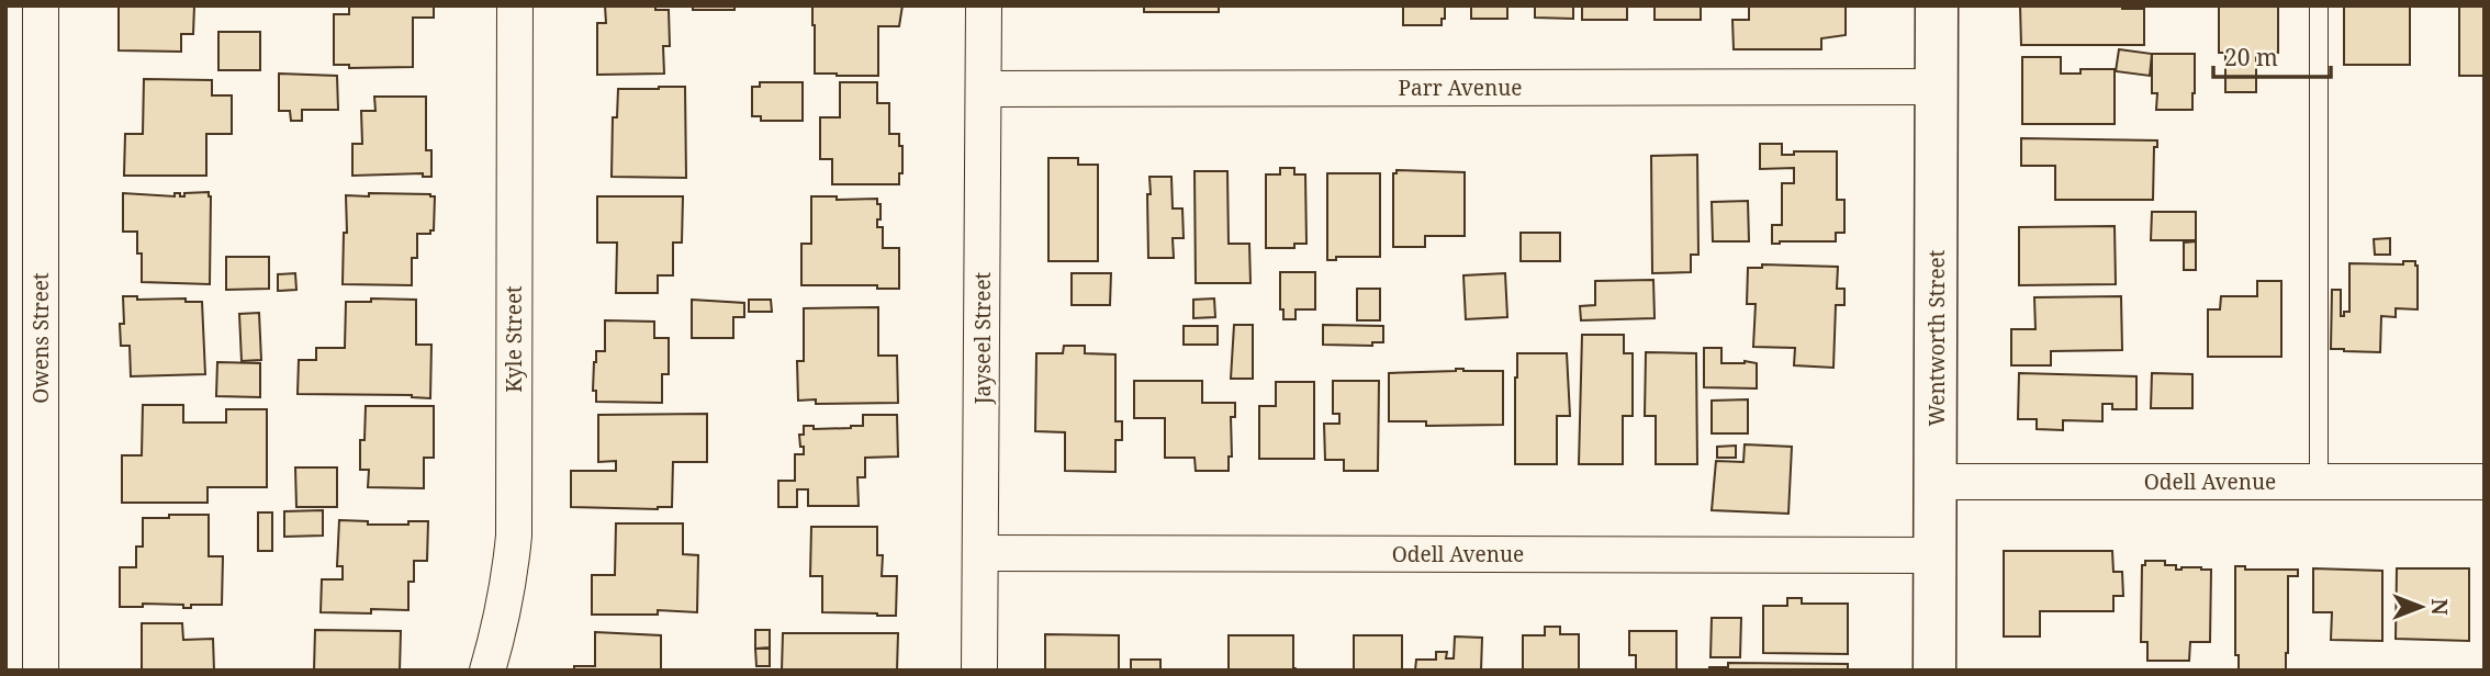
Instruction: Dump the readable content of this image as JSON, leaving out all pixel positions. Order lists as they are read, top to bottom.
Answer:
{
  "streets": {
    "street": [
      "Parr Avenue",
      "Owens Street",
      "Jayseel Street",
      "Wentworth Street",
      "Kyle Street",
      "Odell Avenue"
    ]
  },
  "crossings": [
    ["Parr Avenue", "Jayseel Street"],
    ["Parr Avenue", "Wentworth Street"],
    ["Jayseel Street", "Odell Avenue"],
    ["Wentworth Street", "Odell Avenue"]
  ],
  "scale_bar": "20 m",
  "north": "right"
}
